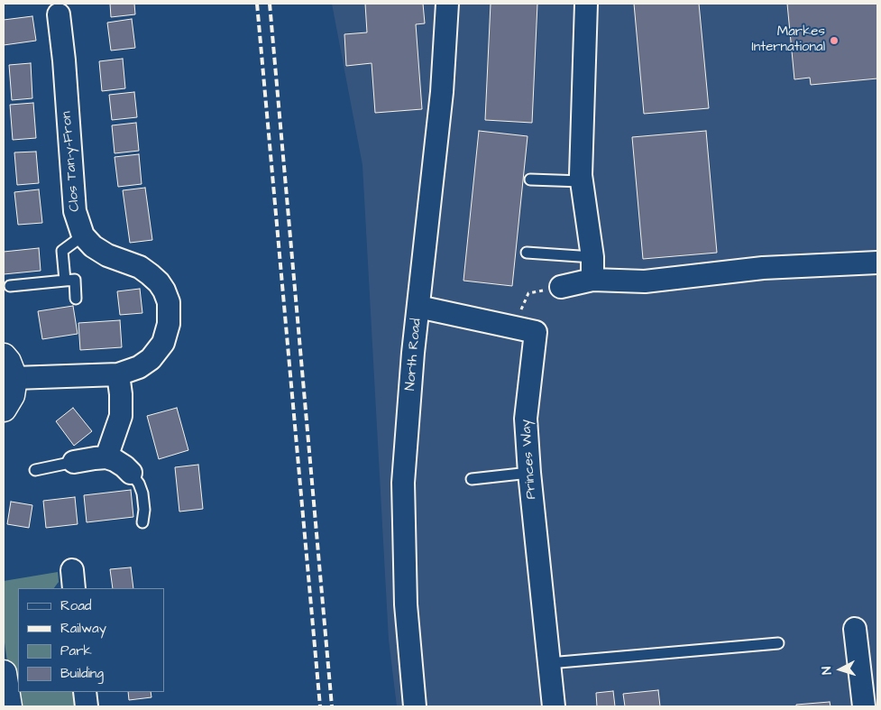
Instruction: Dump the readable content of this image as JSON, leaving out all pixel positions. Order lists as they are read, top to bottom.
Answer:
{
  "streets": {
    "street": ["Clos Tan-y-Fron", "North Road", "Princes Way"]
  },
  "crossings": [
    ["North Road", "Princes Way"]
  ],
  "places": ["Markes International"],
  "legend": [
    "Road",
    "Railway",
    "Park",
    "Building"
  ],
  "north": "left"
}
